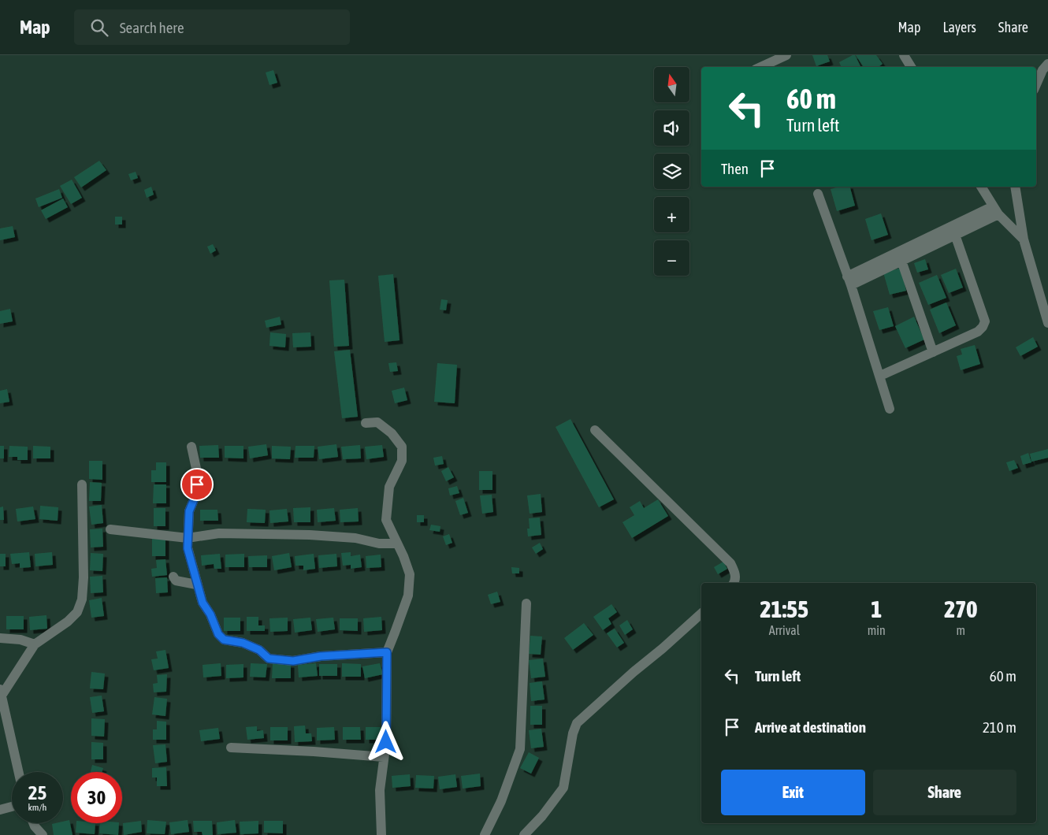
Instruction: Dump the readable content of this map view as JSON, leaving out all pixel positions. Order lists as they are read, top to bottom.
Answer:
{
  "north": "top",
  "page": {
    "header": "Map",
    "search": "Search here",
    "nav": ["Map", "Layers", "Share"],
    "map_buttons": ["+", "−"],
    "turn": ["60 m", "Turn left"],
    "then": "Then",
    "eta": [
      "21:55",
      "Arrival",
      "1",
      "min",
      "270",
      "m"
    ],
    "list": [
      {
        "name": "Turn left",
        "value": "60 m"
      },
      {
        "name": "Arrive at destination",
        "value": "210 m"
      }
    ],
    "buttons": ["Exit", "Share"],
    "speed": "25 km/h",
    "limit": "30"
  }
}
